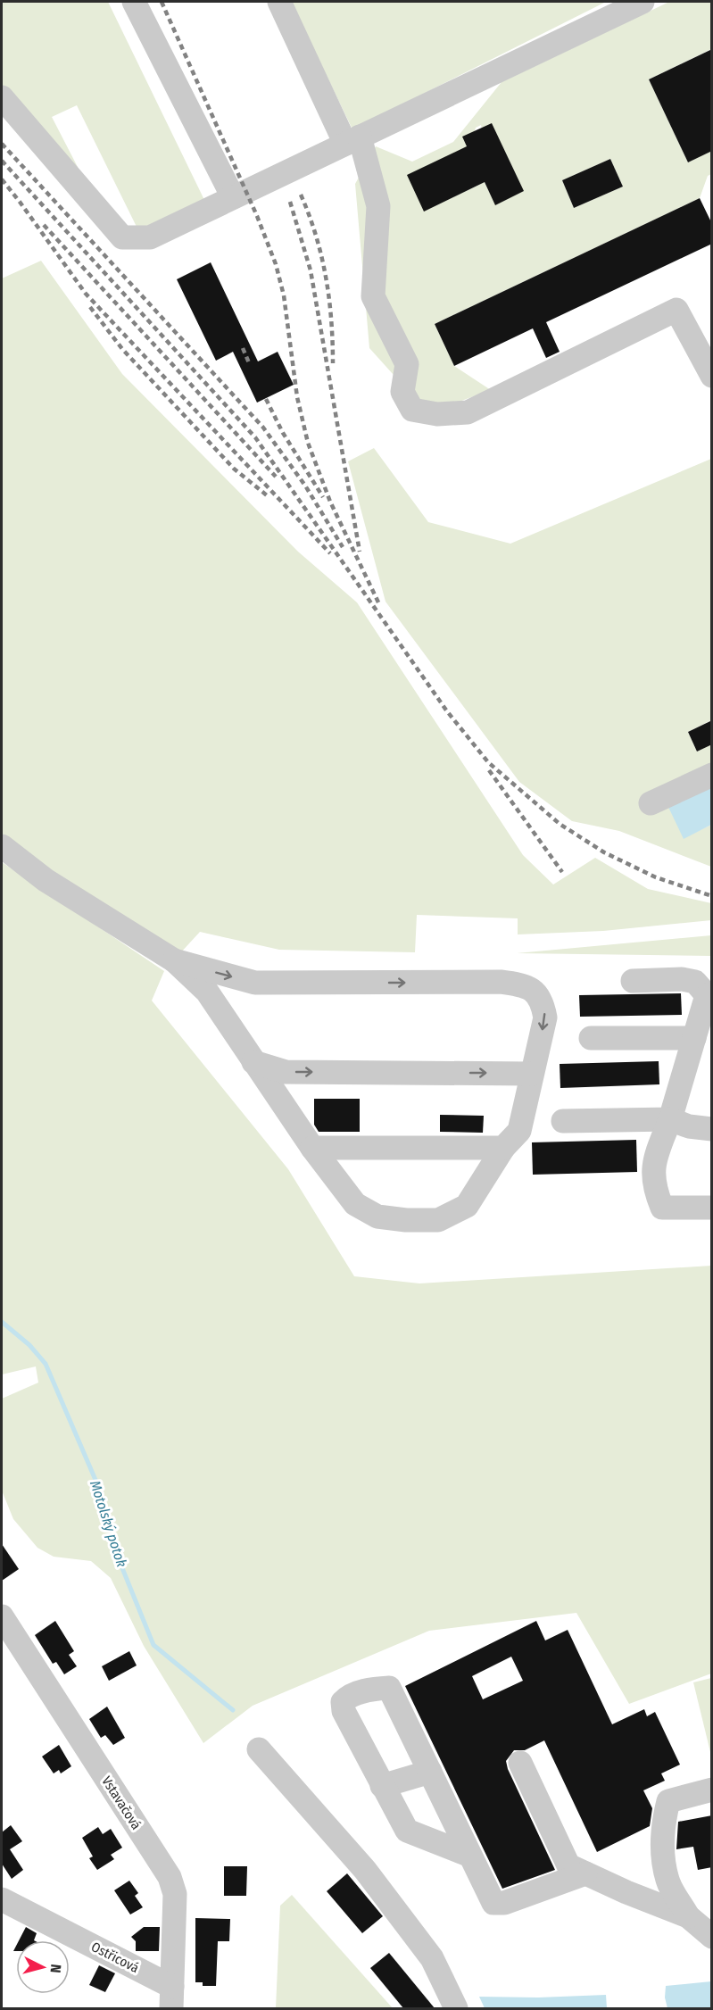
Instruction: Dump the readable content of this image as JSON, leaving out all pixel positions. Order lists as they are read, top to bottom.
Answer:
{
  "streets": {
    "street": ["Vstavačová", "Ostřicová"]
  },
  "crossings": [
    ["Vstavačová", "Ostřicová"]
  ],
  "water": ["Motolský potok"],
  "north": "right"
}
